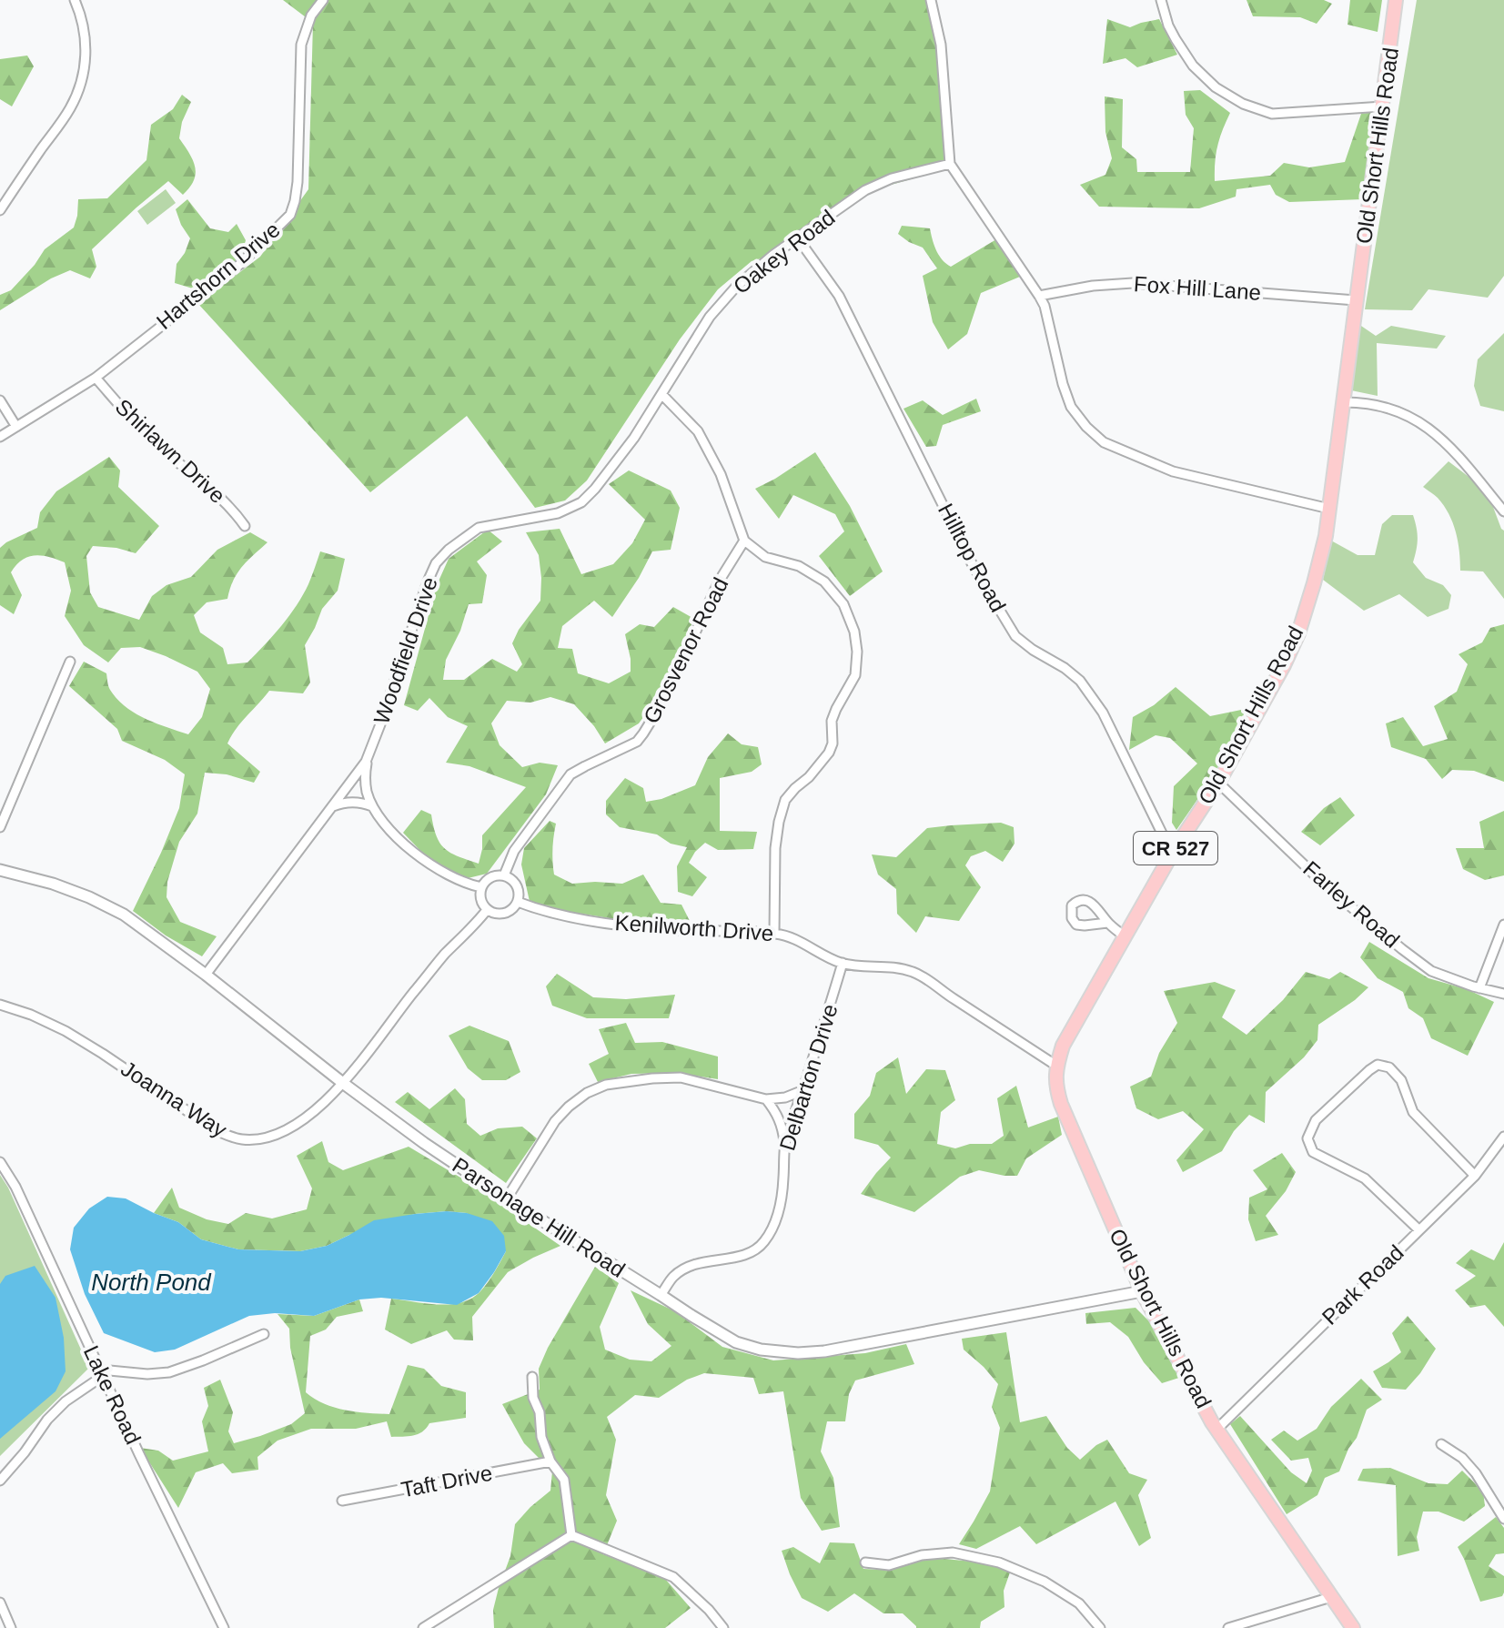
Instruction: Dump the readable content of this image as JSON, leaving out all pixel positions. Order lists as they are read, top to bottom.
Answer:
{
  "streets": {
    "main road": ["Old Short Hills Road", "CR 527"],
    "street": [
      "Oakey Road",
      "Hartshorn Drive",
      "Fox Hill Lane",
      "Shirlawn Drive",
      "Hilltop Road",
      "Woodfield Drive",
      "Grosvenor Road",
      "Farley Road",
      "Kenilworth Drive",
      "Delbarton Drive",
      "Joanna Way",
      "Parsonage Hill Road",
      "Park Road",
      "Lake Road",
      "Taft Drive"
    ]
  },
  "crossings": [
    ["Old Short Hills Road", "Fox Hill Lane"],
    ["Old Short Hills Road", "Hilltop Road"],
    ["Old Short Hills Road", "Farley Road"],
    ["Old Short Hills Road", "Kenilworth Drive"],
    ["Old Short Hills Road", "Parsonage Hill Road"],
    ["Old Short Hills Road", "Park Road"],
    ["Oakey Road", "Hilltop Road"],
    ["Oakey Road", "Woodfield Drive"],
    ["Hartshorn Drive", "Shirlawn Drive"],
    ["Woodfield Drive", "Parsonage Hill Road"],
    ["Grosvenor Road", "Kenilworth Drive"],
    ["Kenilworth Drive", "Delbarton Drive"],
    ["Delbarton Drive", "Parsonage Hill Road"],
    ["Joanna Way", "Parsonage Hill Road"]
  ],
  "water": ["North Pond"]
}
